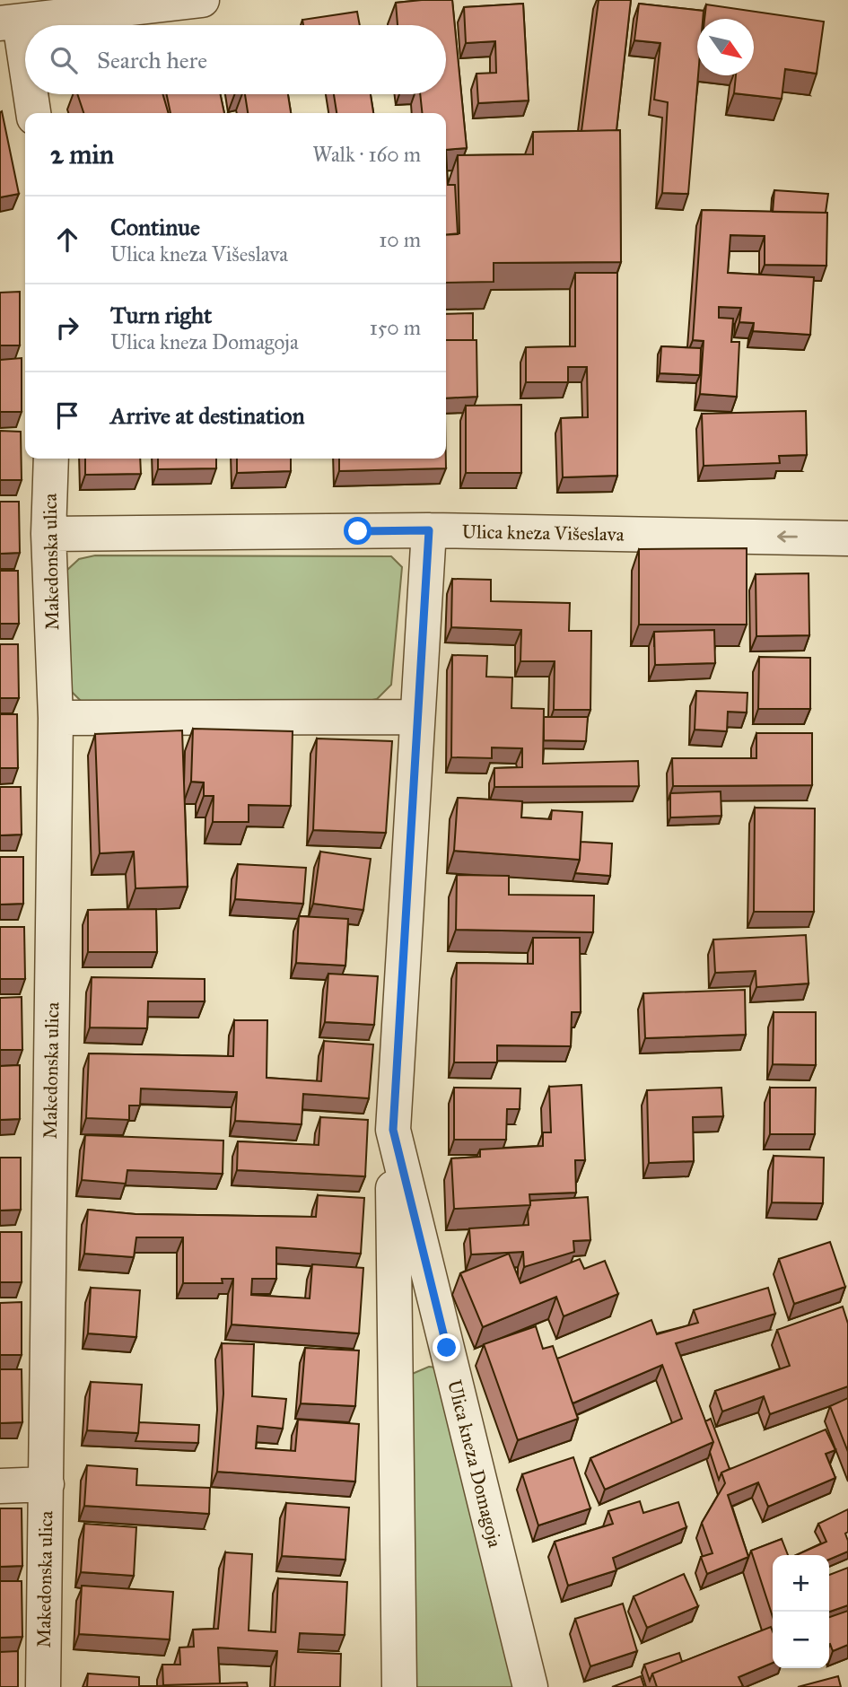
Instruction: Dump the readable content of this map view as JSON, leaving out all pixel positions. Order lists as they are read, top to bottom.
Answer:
{
  "streets": {
    "street": ["Ulica kneza Višeslava", "Makedonska ulica", "Ulica kneza Domagoja"]
  },
  "crossings": [
    ["Ulica kneza Višeslava", "Makedonska ulica"],
    ["Ulica kneza Višeslava", "Ulica kneza Domagoja"]
  ],
  "one_way": ["Ulica kneza Višeslava"],
  "north": "bottom right",
  "page": {
    "search": "Search here",
    "heading": ["2 min", "Walk · 160 m"],
    "list": [
      ["Continue", "Ulica kneza Višeslava", "10 m"],
      ["Turn right", "Ulica kneza Domagoja", "150 m"],
      "Arrive at destination"
    ],
    "map_buttons": ["+", "−"]
  }
}
